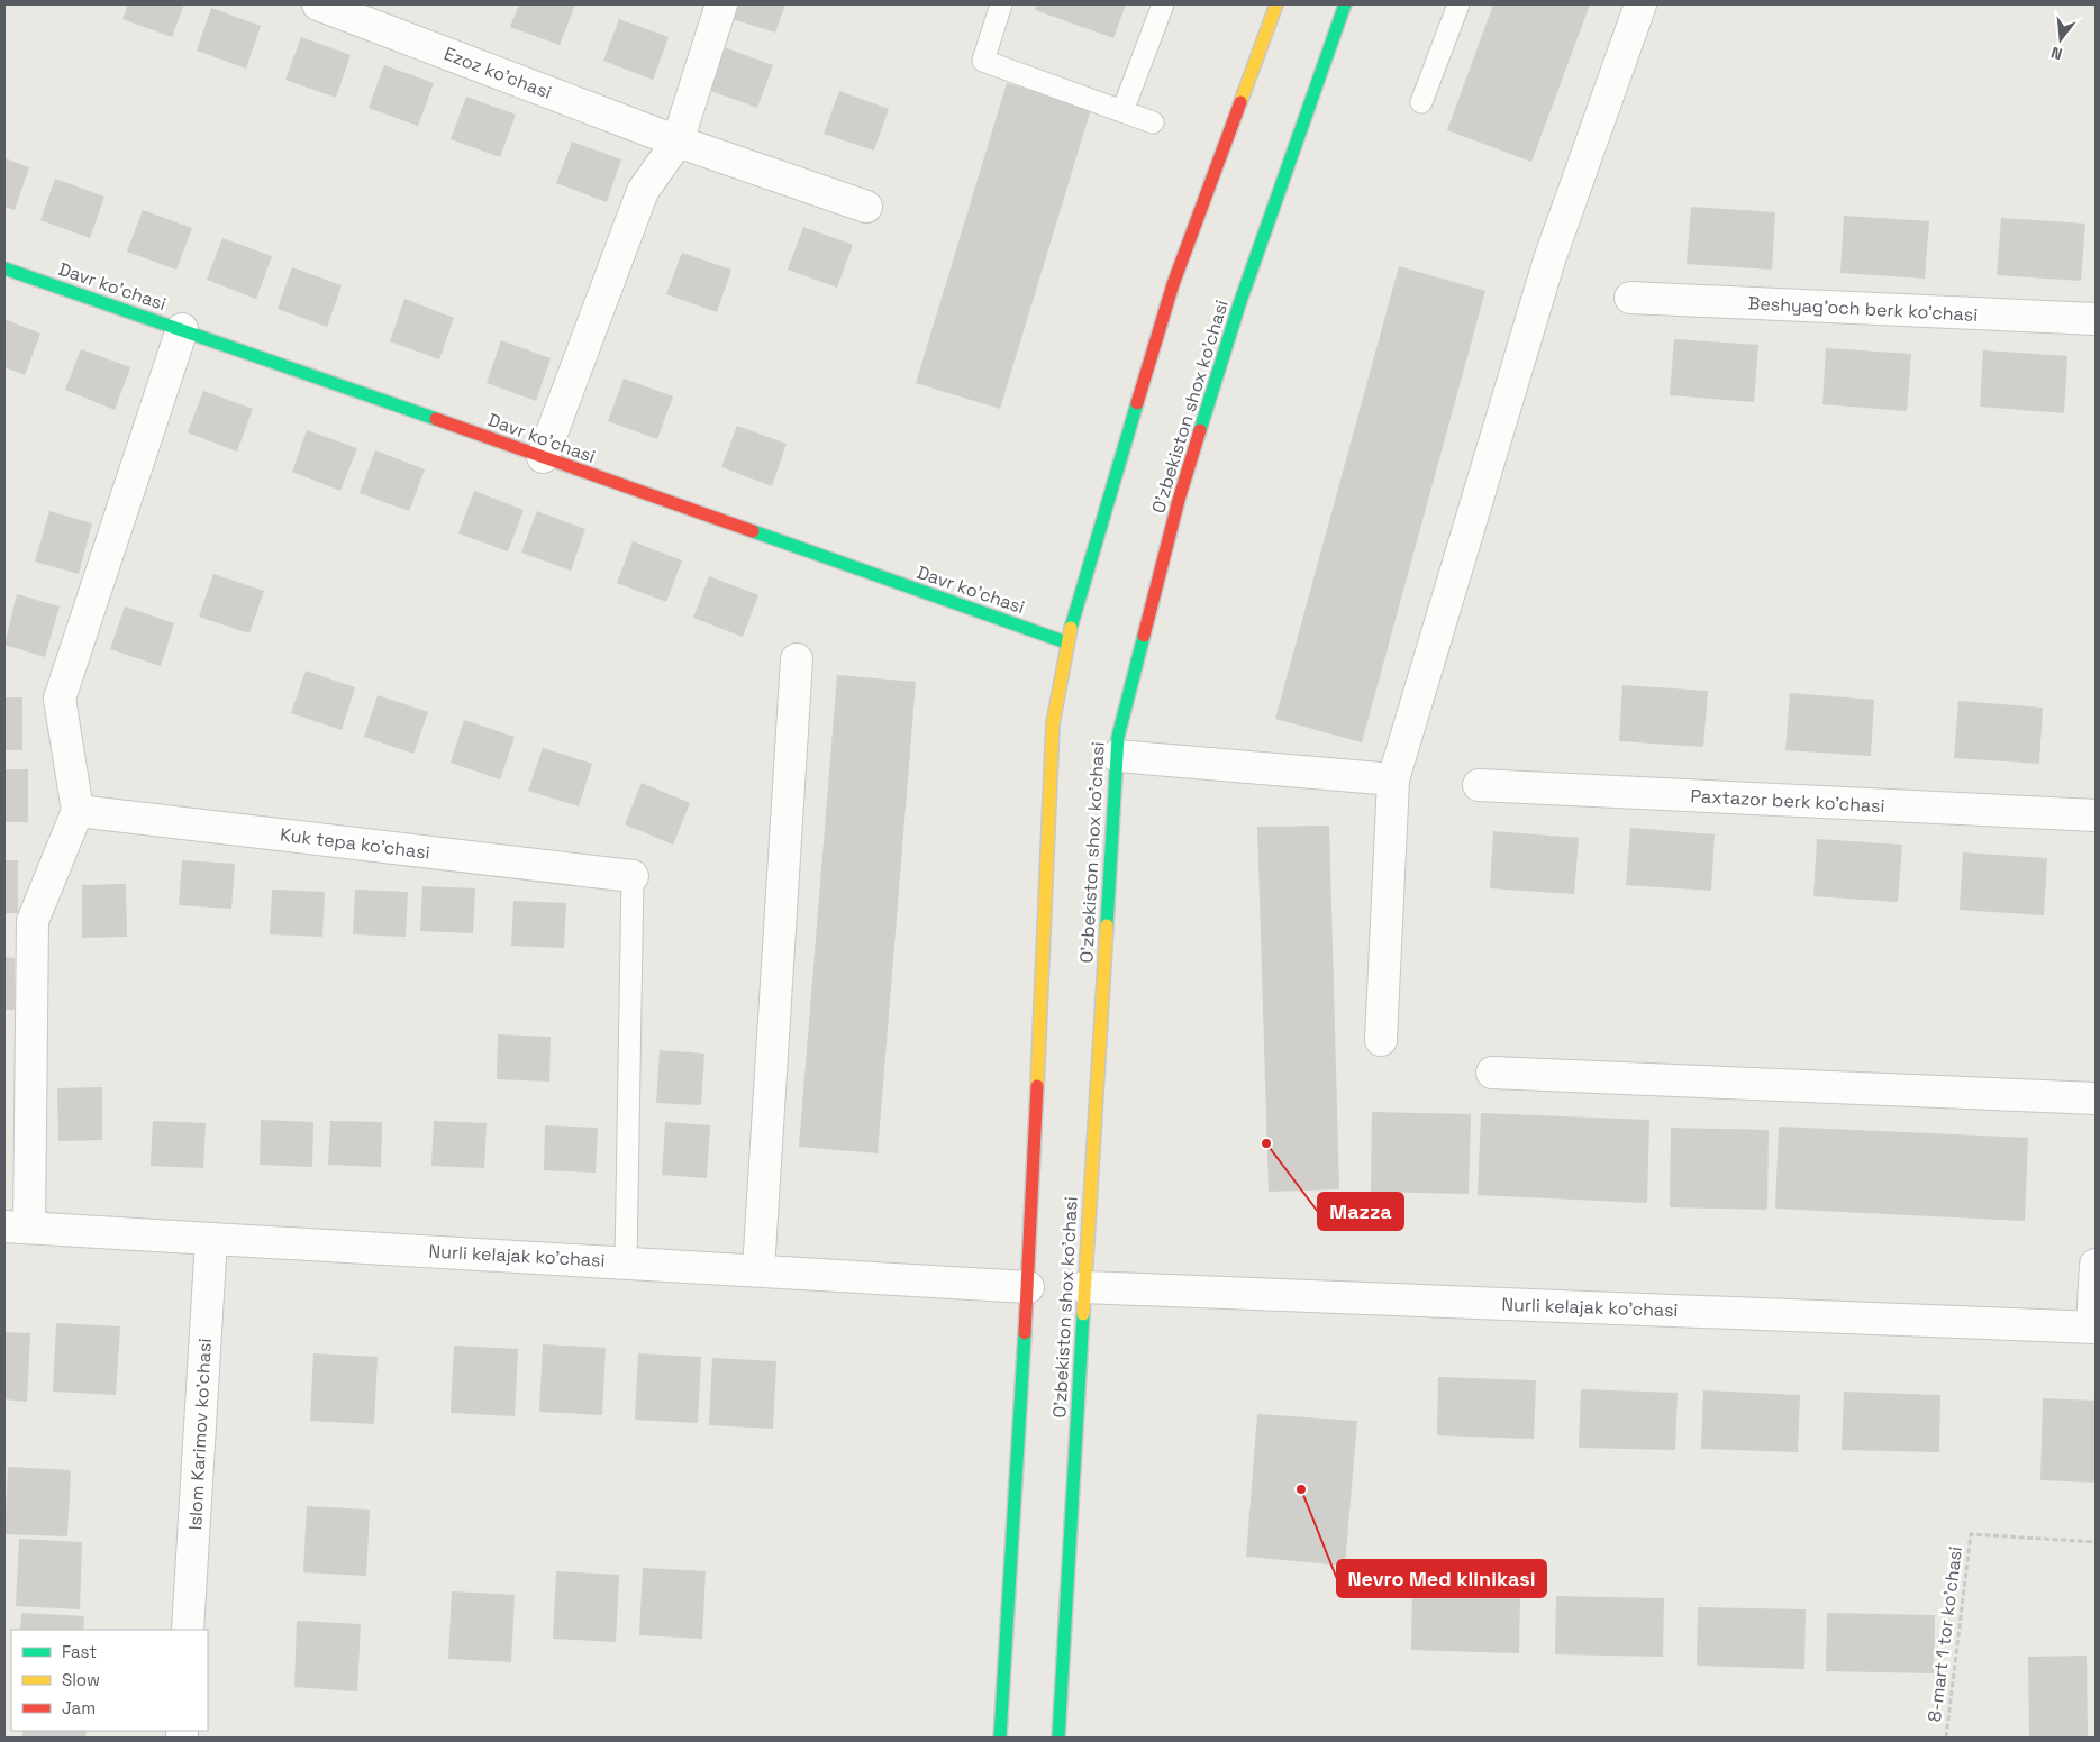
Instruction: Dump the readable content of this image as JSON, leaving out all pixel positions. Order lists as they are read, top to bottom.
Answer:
{
  "streets": {
    "main road": ["Davr ko'chasi", "O'zbekiston shox ko'chasi"],
    "street": [
      "Ezoz ko'chasi",
      "Beshyag'och berk ko'chasi",
      "Paxtazor berk ko'chasi",
      "Kuk tepa ko'chasi",
      "Nurli kelajak ko'chasi",
      "Islom Karimov ko'chasi"
    ],
    "path": ["8-mart 1 tor ko'chasi"]
  },
  "crossings": [
    ["Davr ko'chasi", "O'zbekiston shox ko'chasi"],
    ["O'zbekiston shox ko'chasi", "Nurli kelajak ko'chasi"],
    ["Nurli kelajak ko'chasi", "Islom Karimov ko'chasi"]
  ],
  "places": ["Mazza", "Nevro Med klinikasi"],
  "legend": ["Fast", "Slow", "Jam"],
  "north": "bottom"
}
